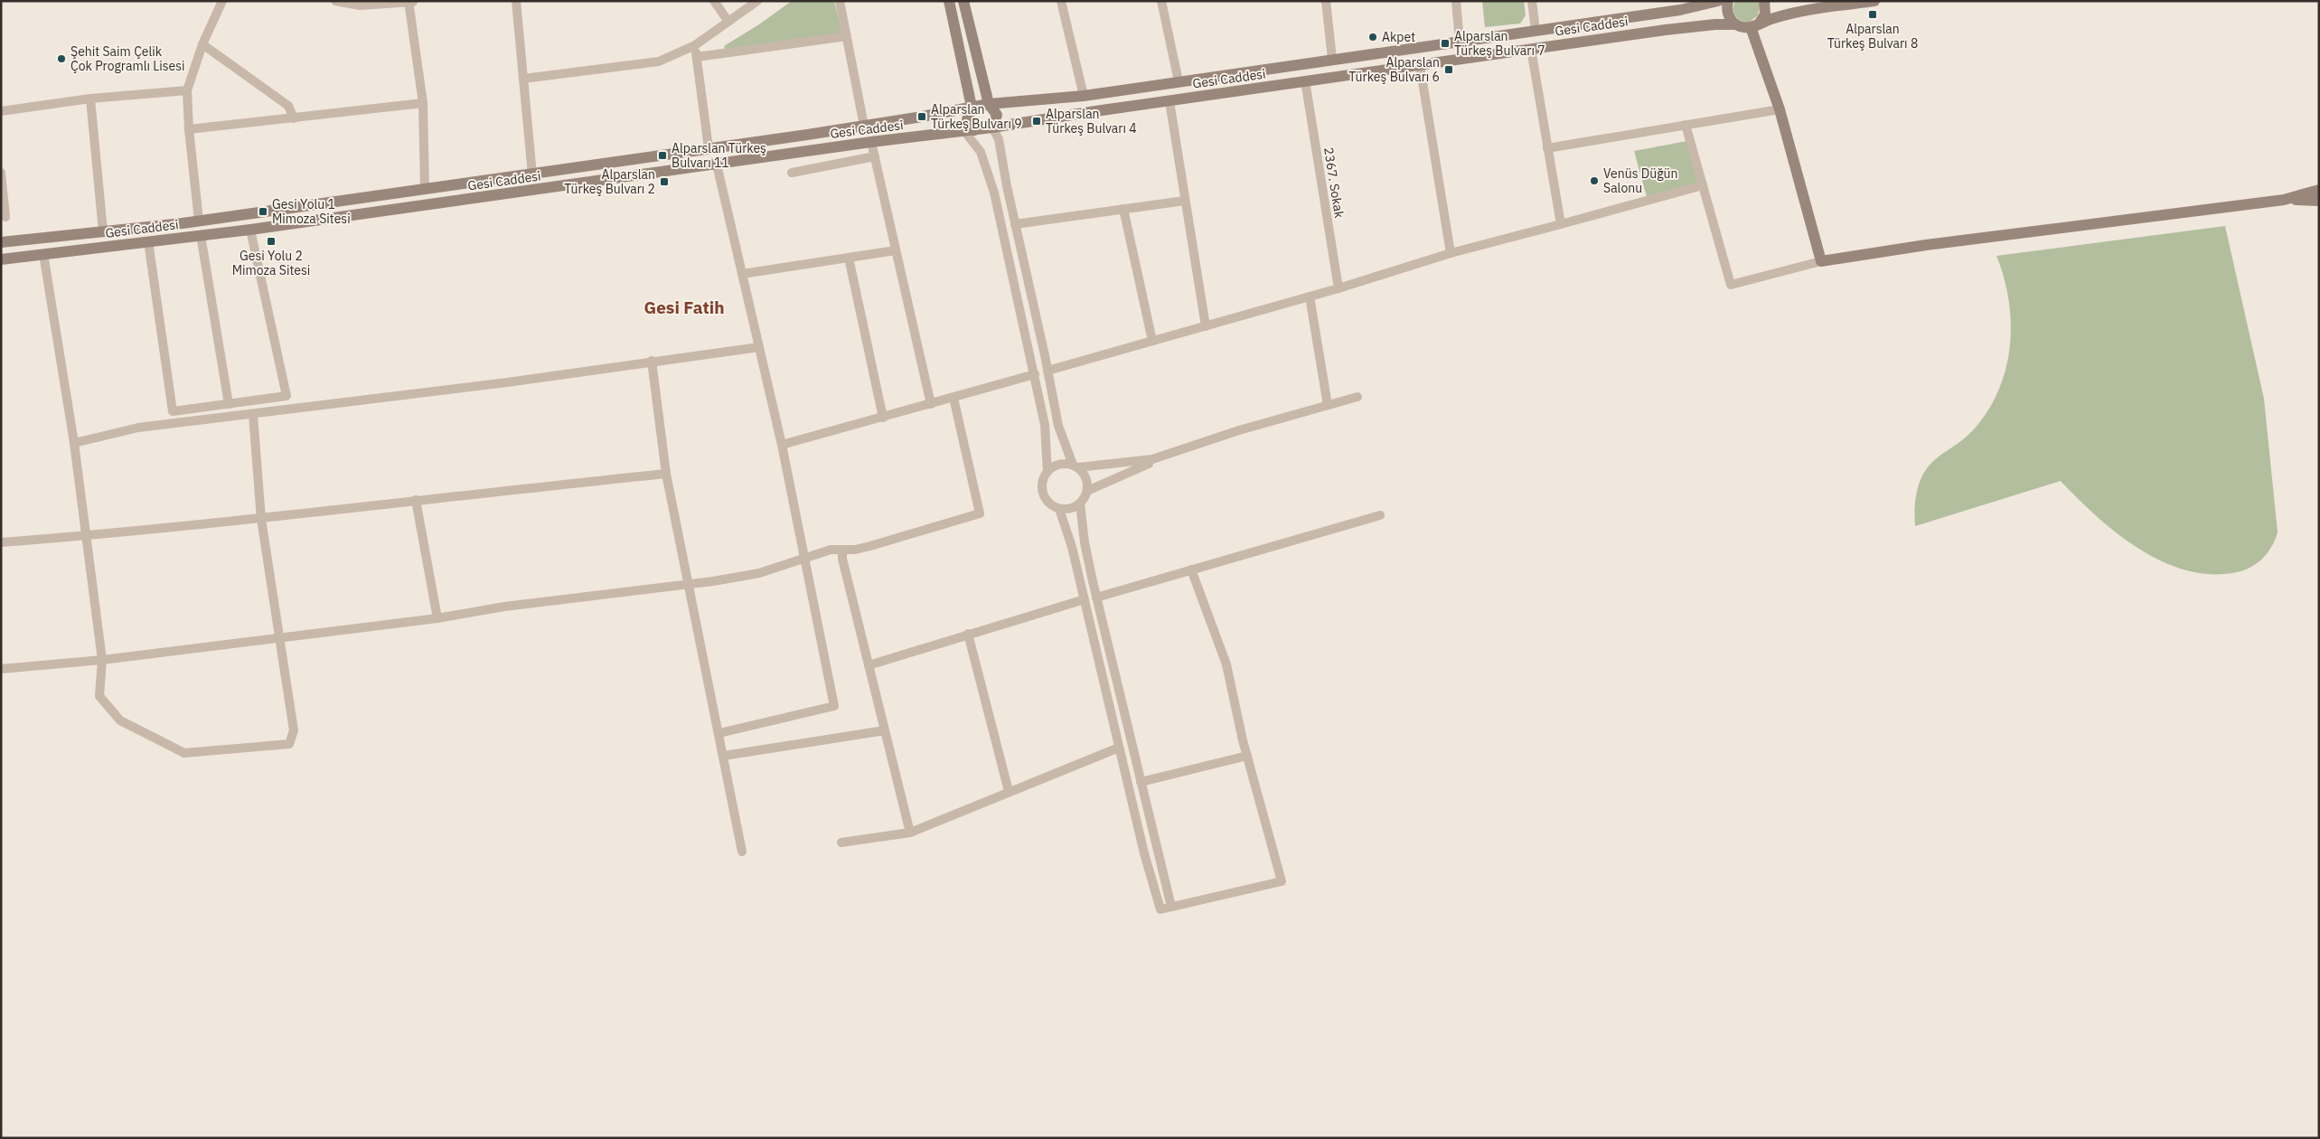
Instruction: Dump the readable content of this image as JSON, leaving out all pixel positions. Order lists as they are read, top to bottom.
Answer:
{
  "streets": {
    "main road": ["Gesi Caddesi"],
    "street": ["2367. Sokak"]
  },
  "crossings": [
    ["Gesi Caddesi", "2367. Sokak"]
  ],
  "districts": ["Gesi Fatih"],
  "places": {
    "transit": [
      "Alparslan Türkeş Bulvarı 8",
      "Alparslan Türkeş Bulvarı 7",
      "Alparslan Türkeş Bulvarı 6",
      "Alparslan Türkeş Bulvarı 9",
      "Alparslan Türkeş Bulvarı 4",
      "Alparslan Türkeş Bulvarı 11",
      "Alparslan Türkeş Bulvarı 2",
      "Gesi Yolu 1 Mimoza Sitesi",
      "Gesi Yolu 2 Mimoza Sitesi"
    ],
    "other": ["Akpet", "Şehit Saim Çelik Çok Programlı Lisesi", "Venüs Düğün Salonu"]
  }
}
